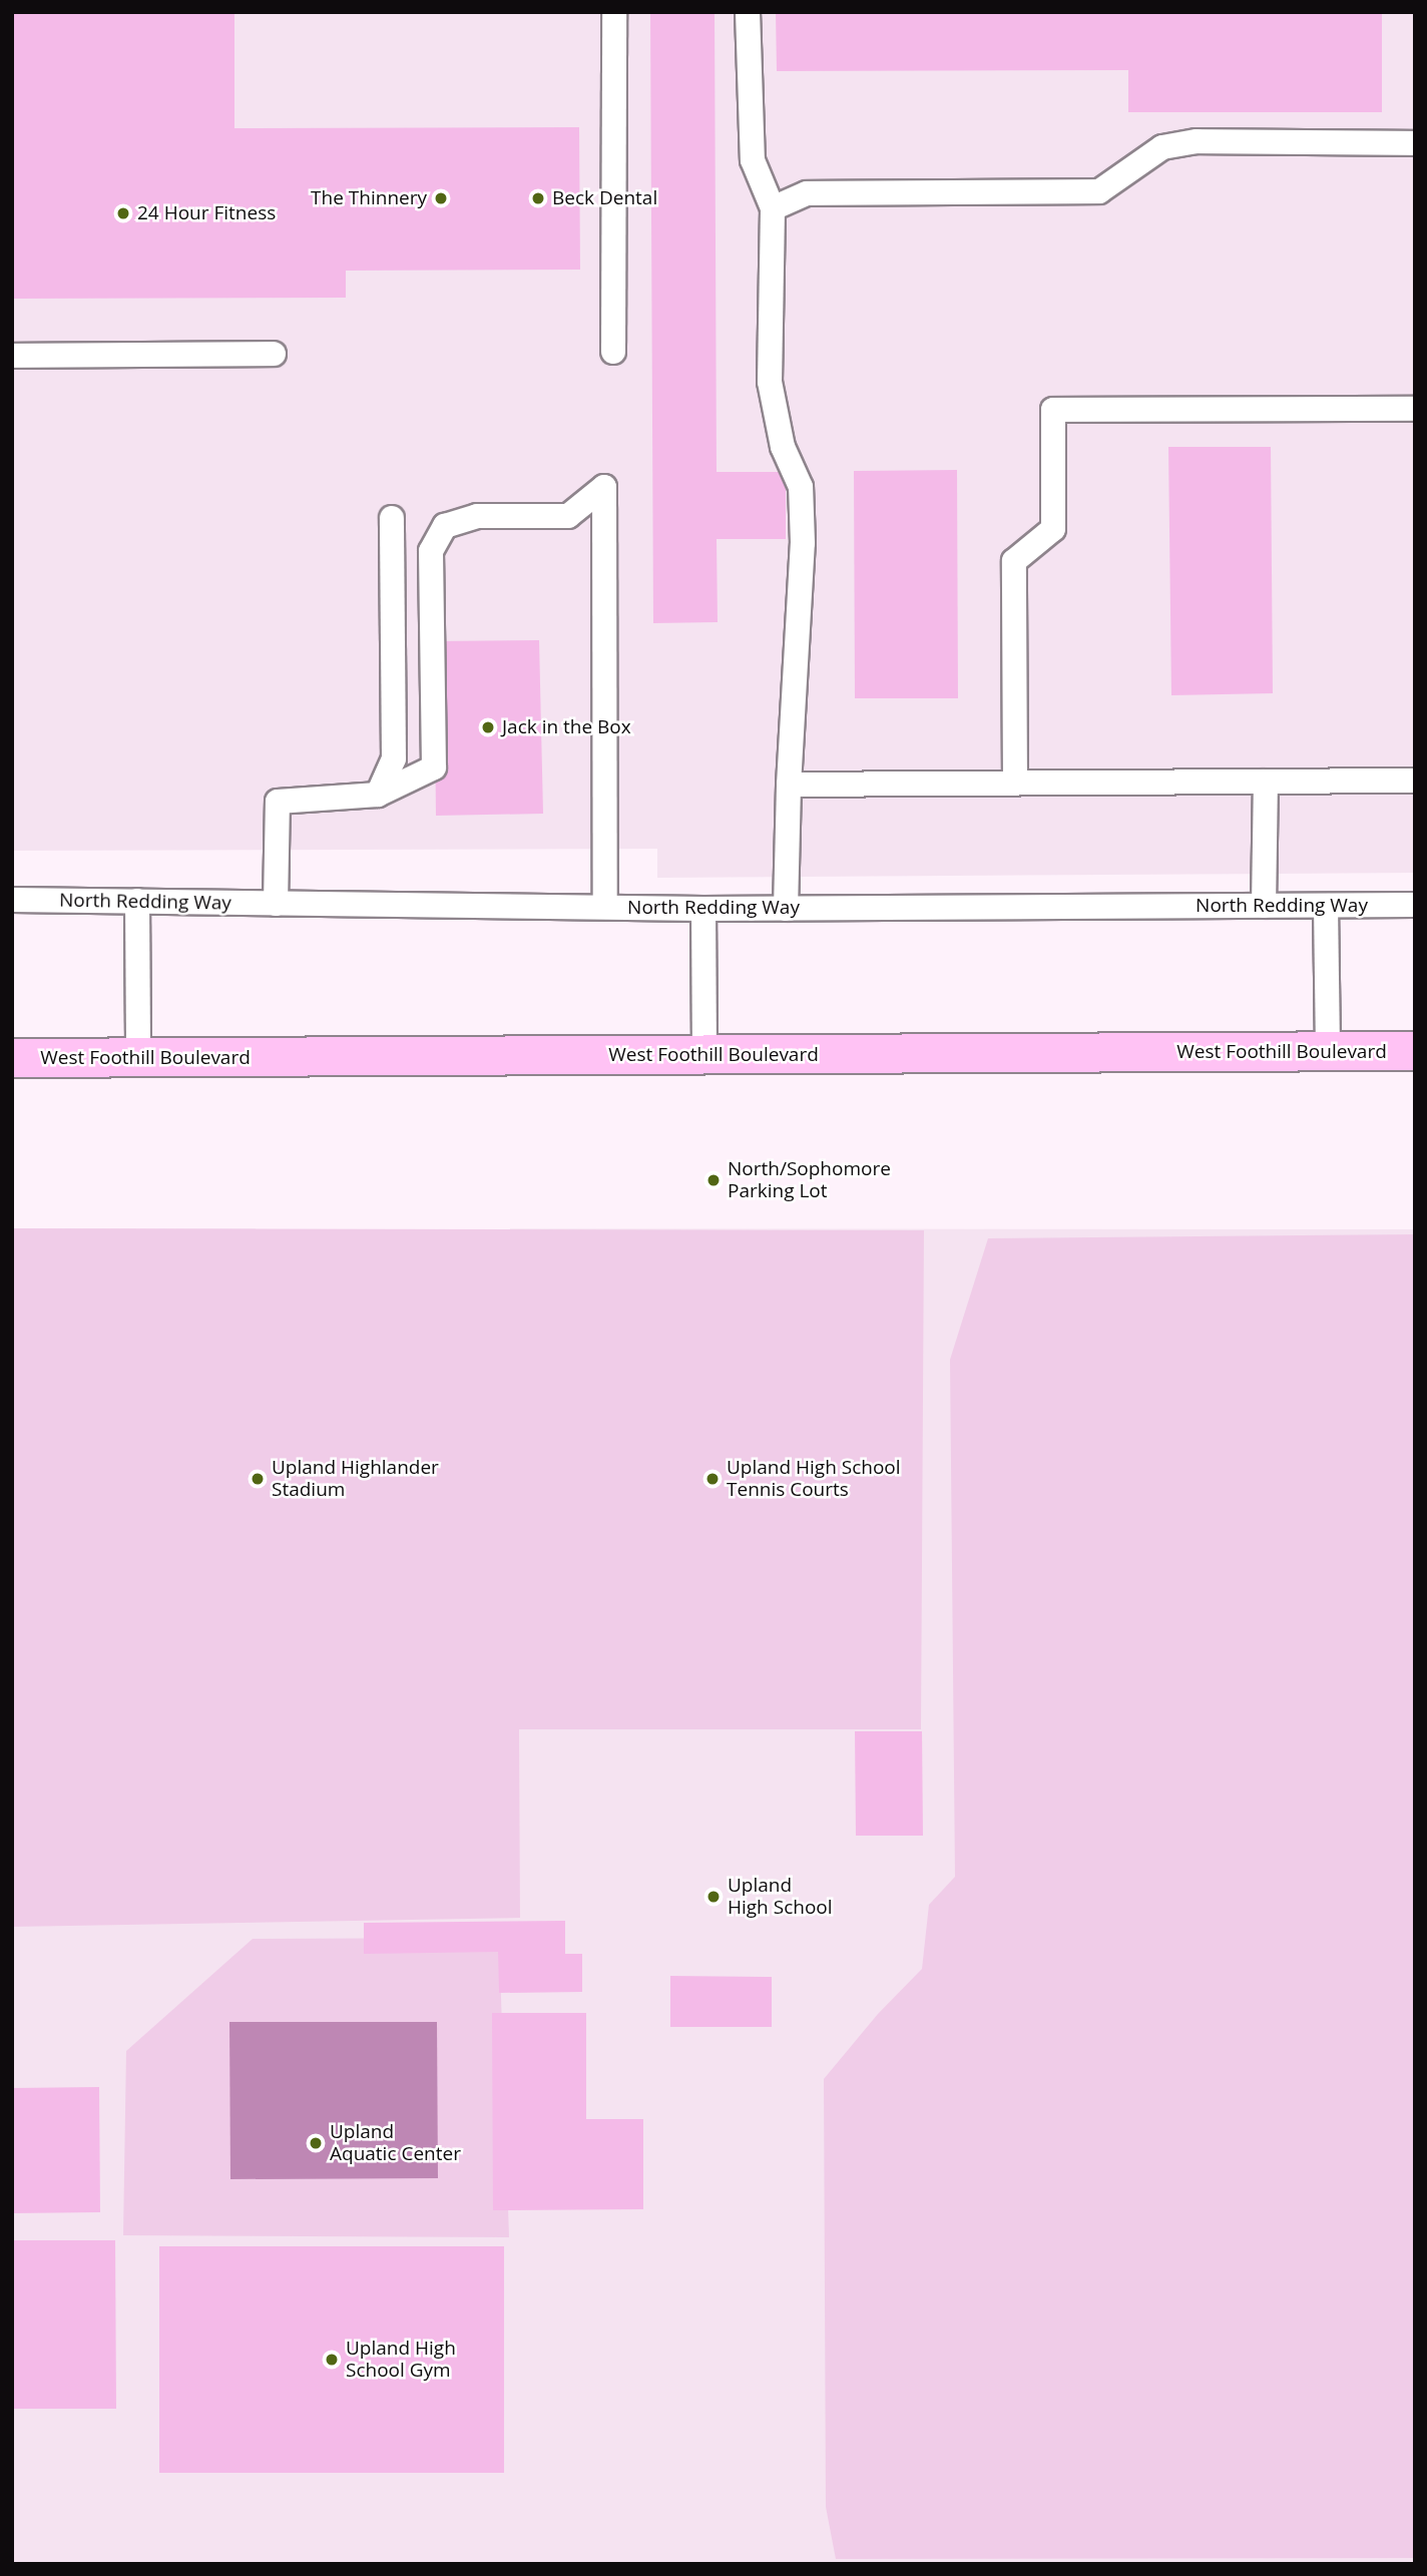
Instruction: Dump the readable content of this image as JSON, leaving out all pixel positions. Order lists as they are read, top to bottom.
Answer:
{
  "streets": {
    "main road": ["West Foothill Boulevard"],
    "lane": ["North Redding Way"]
  },
  "places": [
    "The Thinnery",
    "Beck Dental",
    "24 Hour Fitness",
    "Jack in the Box",
    "North/Sophomore Parking Lot",
    "Upland Highlander Stadium",
    "Upland High School Tennis Courts",
    "Upland High School",
    "Upland Aquatic Center",
    "Upland High School Gym"
  ]
}
